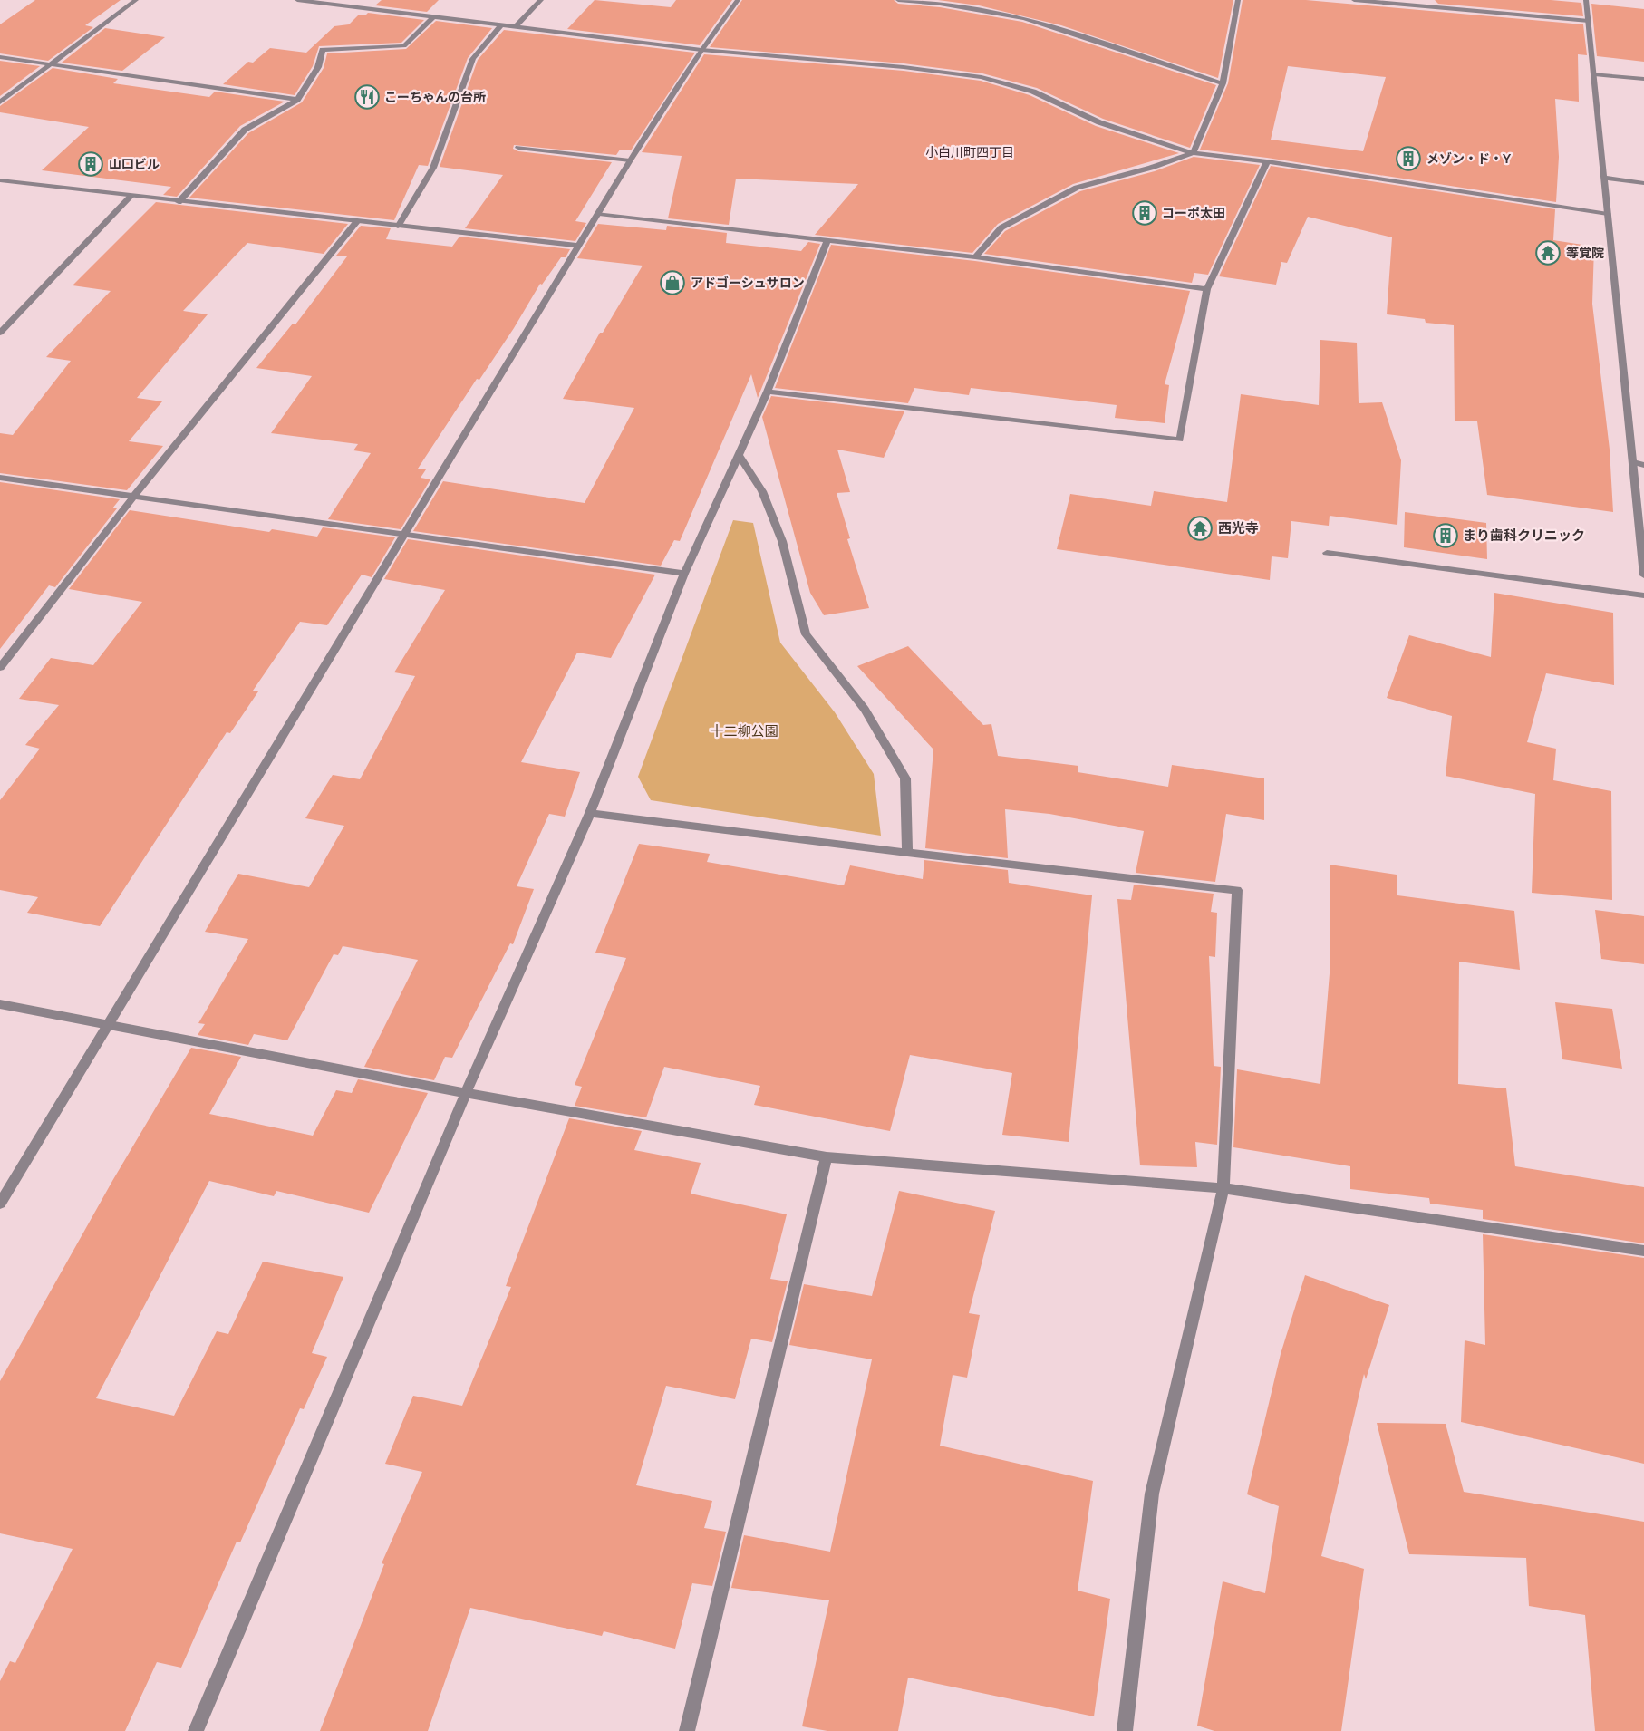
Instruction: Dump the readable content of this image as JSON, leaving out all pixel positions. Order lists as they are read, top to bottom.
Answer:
{
  "districts": ["小白川町四丁目"],
  "parks": ["十二柳公園"],
  "places": {
    "restaurant": ["こーちゃんの台所"],
    "building": [
      "メゾン・ド・Y",
      "山口ビル",
      "コーポ太田",
      "まり歯科クリニック"
    ],
    "temple": ["等覚院", "西光寺"],
    "shop": ["アドゴーシュサロン"]
  }
}
